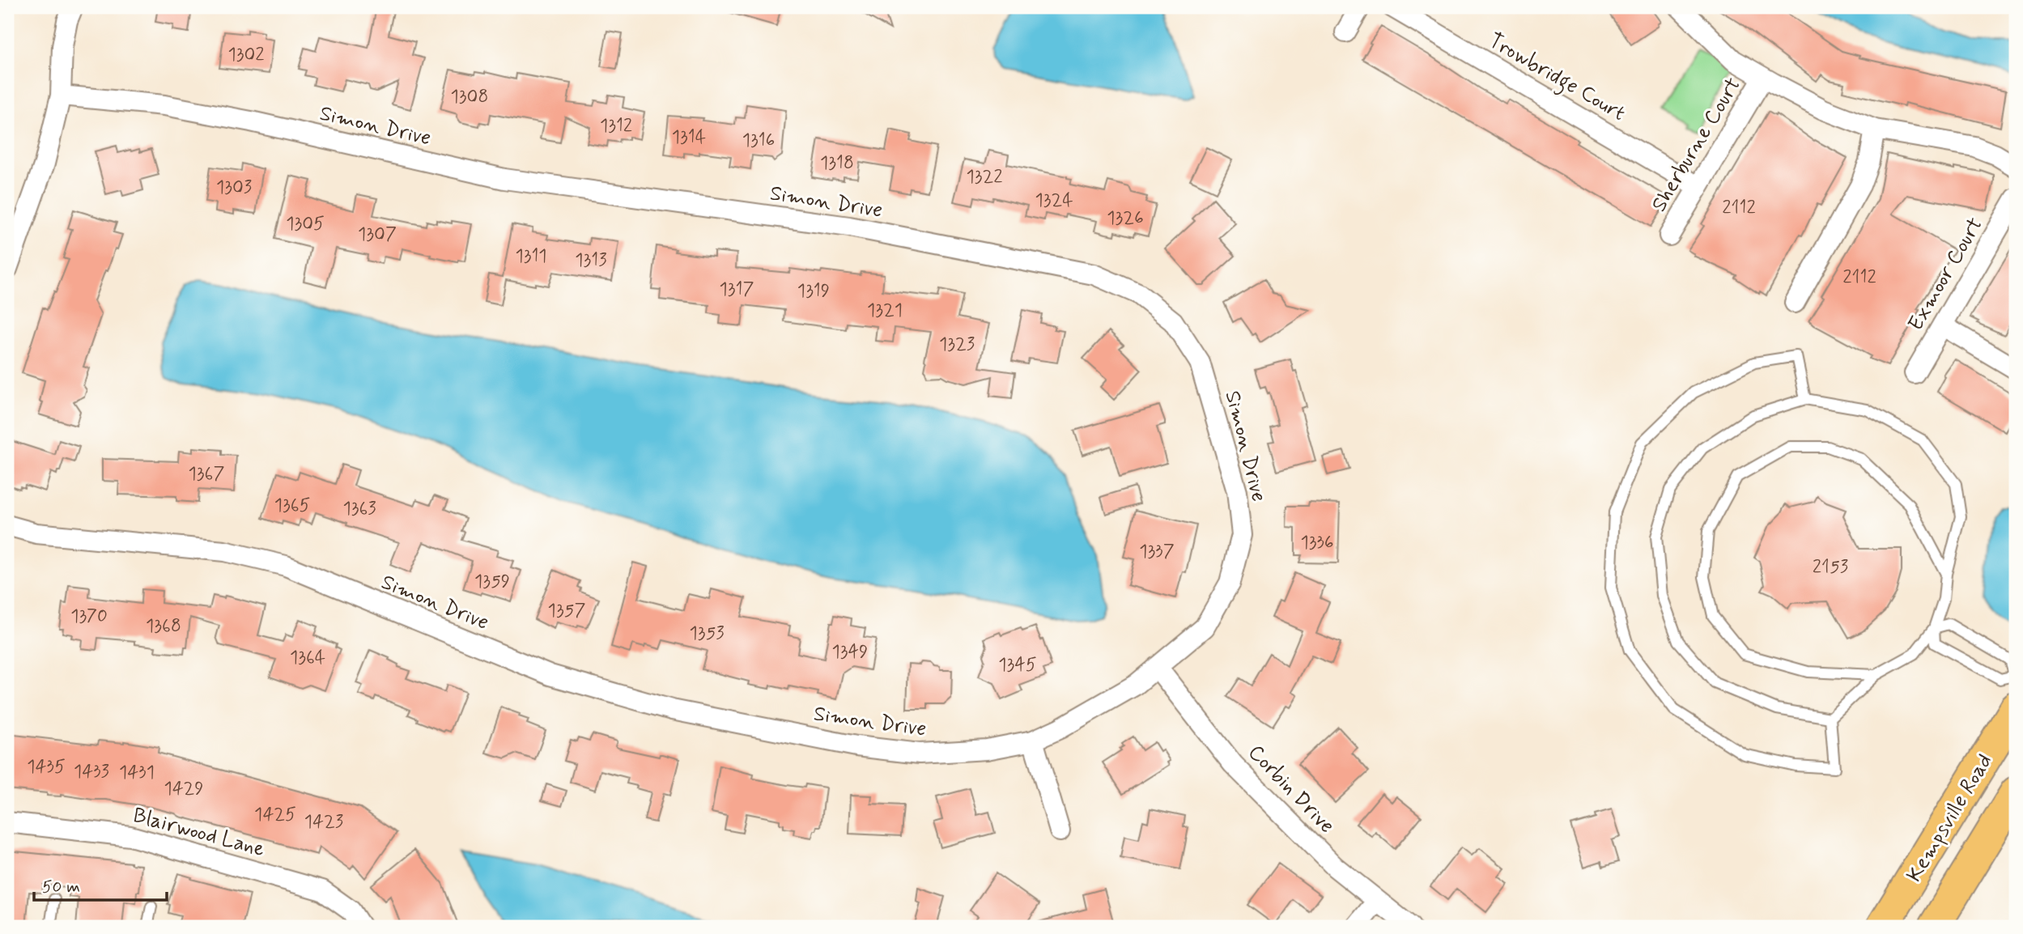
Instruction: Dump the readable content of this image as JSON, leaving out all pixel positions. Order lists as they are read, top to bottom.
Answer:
{
  "streets": {
    "main road": ["Kempsville Road"],
    "street": [
      "Trowbridge Court",
      "Simon Drive",
      "Sherburne Court",
      "Exmoor Court",
      "Corbin Drive",
      "Blairwood Lane"
    ]
  },
  "crossings": [
    ["Trowbridge Court", "Sherburne Court"],
    ["Simon Drive", "Corbin Drive"]
  ],
  "house_numbers": [
    "1302",
    "1308",
    "1312",
    "1314",
    "1316",
    "1318",
    "1322",
    "1303",
    "1324",
    "2112",
    "1326",
    "1305",
    "1307",
    "1311",
    "1313",
    "2112",
    "1317",
    "1319",
    "1321",
    "1323",
    "1367",
    "1365",
    "1363",
    "1336",
    "1337",
    "2153",
    "1359",
    "1357",
    "1370",
    "1368",
    "1353",
    "1349",
    "1364",
    "1345",
    "1435",
    "1433",
    "1431",
    "1429",
    "1425",
    "1423"
  ],
  "scale_bar": "50 m"
}
